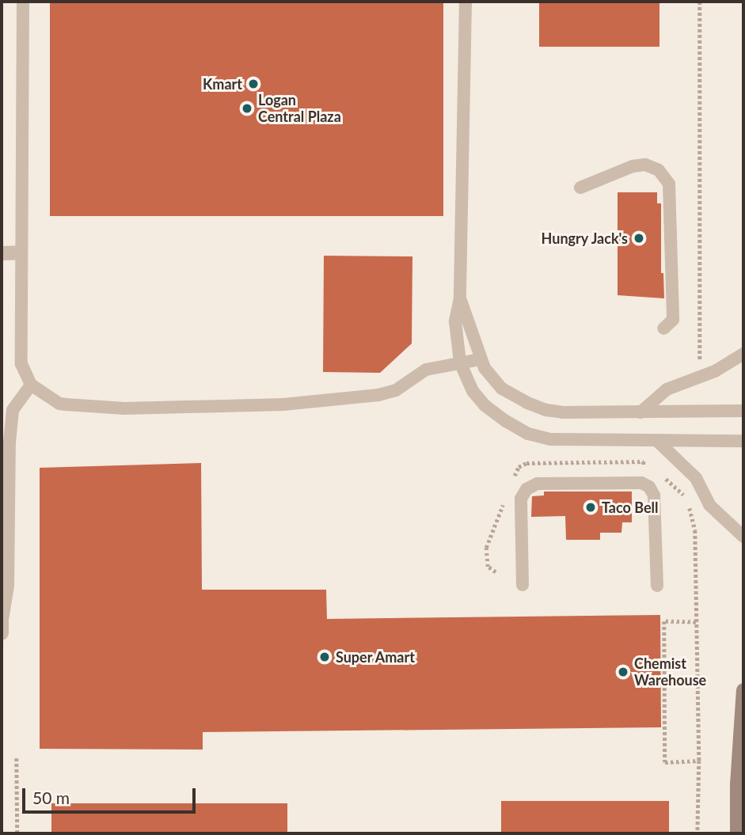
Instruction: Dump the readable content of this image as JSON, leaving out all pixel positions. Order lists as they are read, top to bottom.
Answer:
{
  "places": [
    "Kmart",
    "Logan Central Plaza",
    "Hungry Jack's",
    "Taco Bell",
    "Super Amart",
    "Chemist Warehouse"
  ],
  "scale_bar": "50 m"
}
